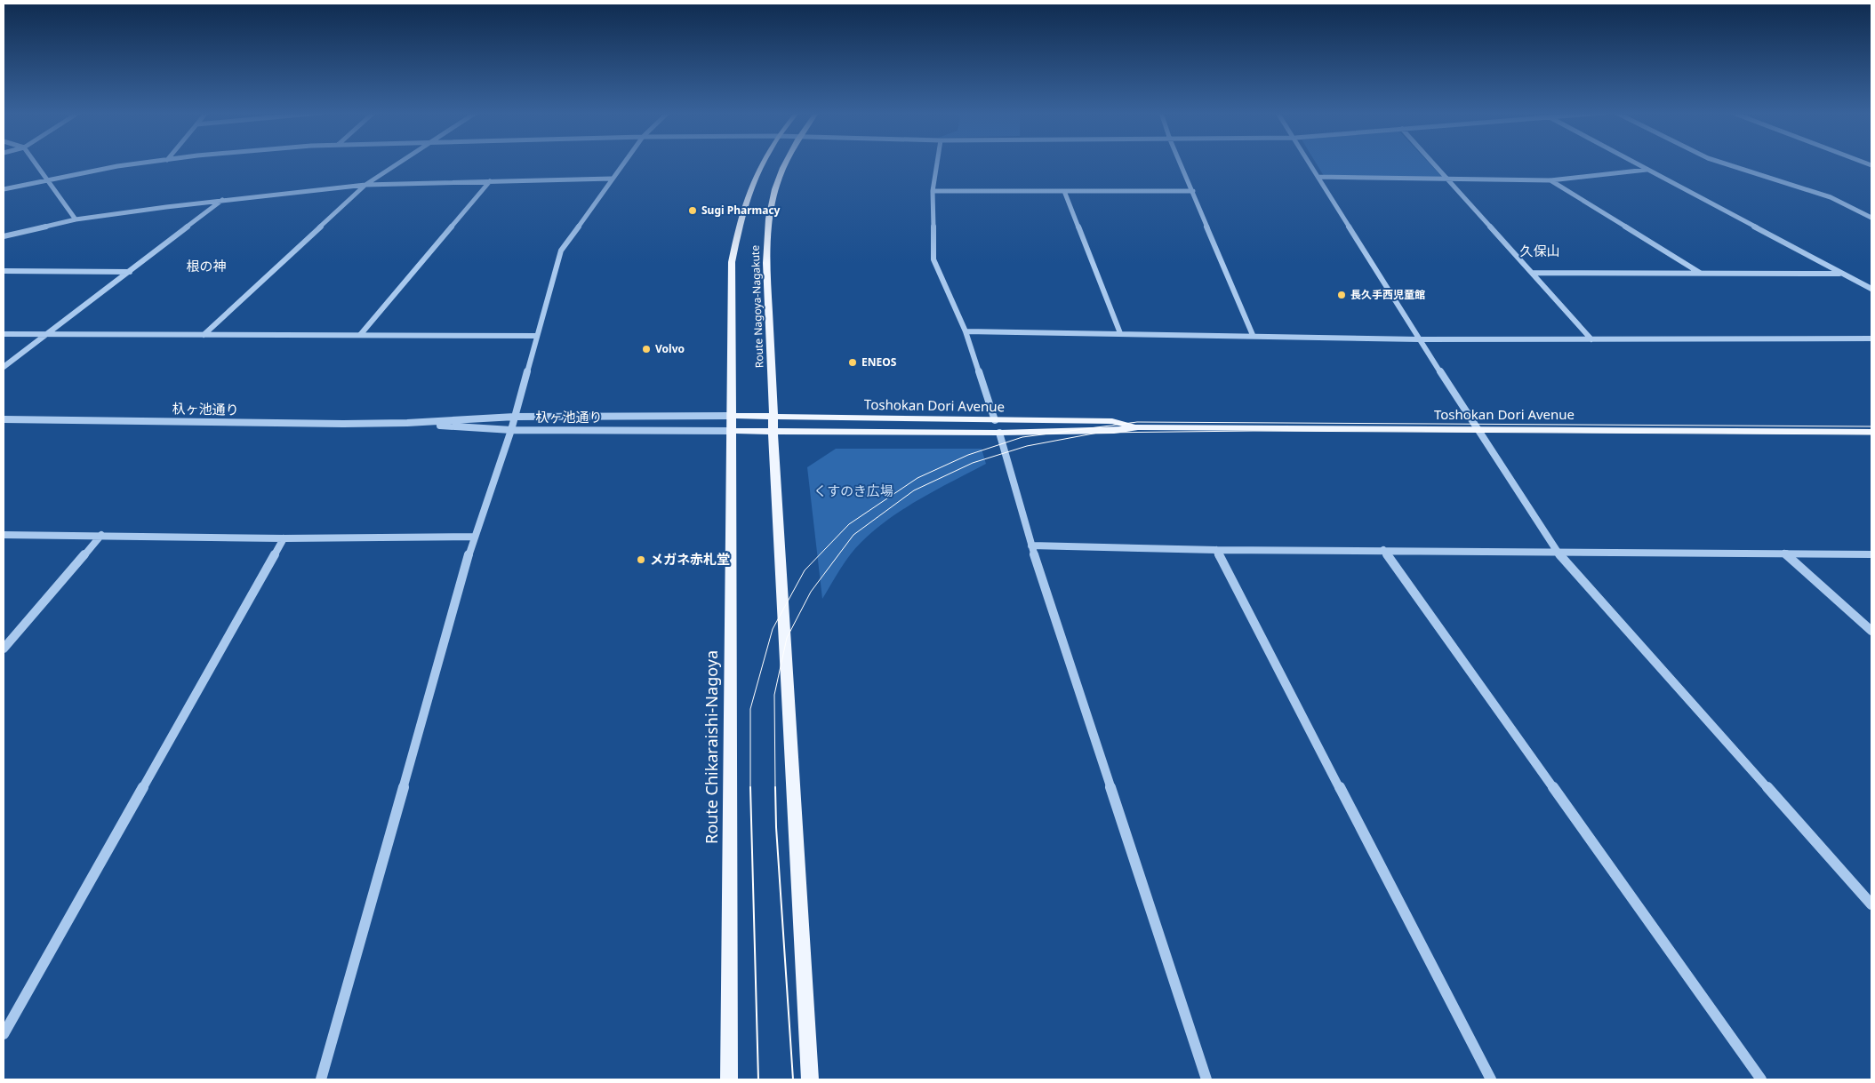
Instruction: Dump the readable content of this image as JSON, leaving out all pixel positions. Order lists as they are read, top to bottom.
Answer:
{
  "streets": {
    "main road": ["Route Nagoya-Nagakute", "Toshokan Dori Avenue", "Route Chikaraishi-Nagoya"],
    "street": ["杁ヶ池通り"]
  },
  "crossings": [
    ["Route Nagoya-Nagakute", "Toshokan Dori Avenue"],
    ["Route Nagoya-Nagakute", "杁ヶ池通り"],
    ["Route Nagoya-Nagakute", "Route Chikaraishi-Nagoya"],
    ["Toshokan Dori Avenue", "杁ヶ池通り"],
    ["Toshokan Dori Avenue", "Route Chikaraishi-Nagoya"],
    ["杁ヶ池通り", "Route Chikaraishi-Nagoya"]
  ],
  "districts": ["久保山", "根の神"],
  "parks": ["くすのき広場"],
  "places": [
    "Sugi Pharmacy",
    "長久手西児童館",
    "Volvo",
    "ENEOS",
    "メガネ赤札堂"
  ]
}
